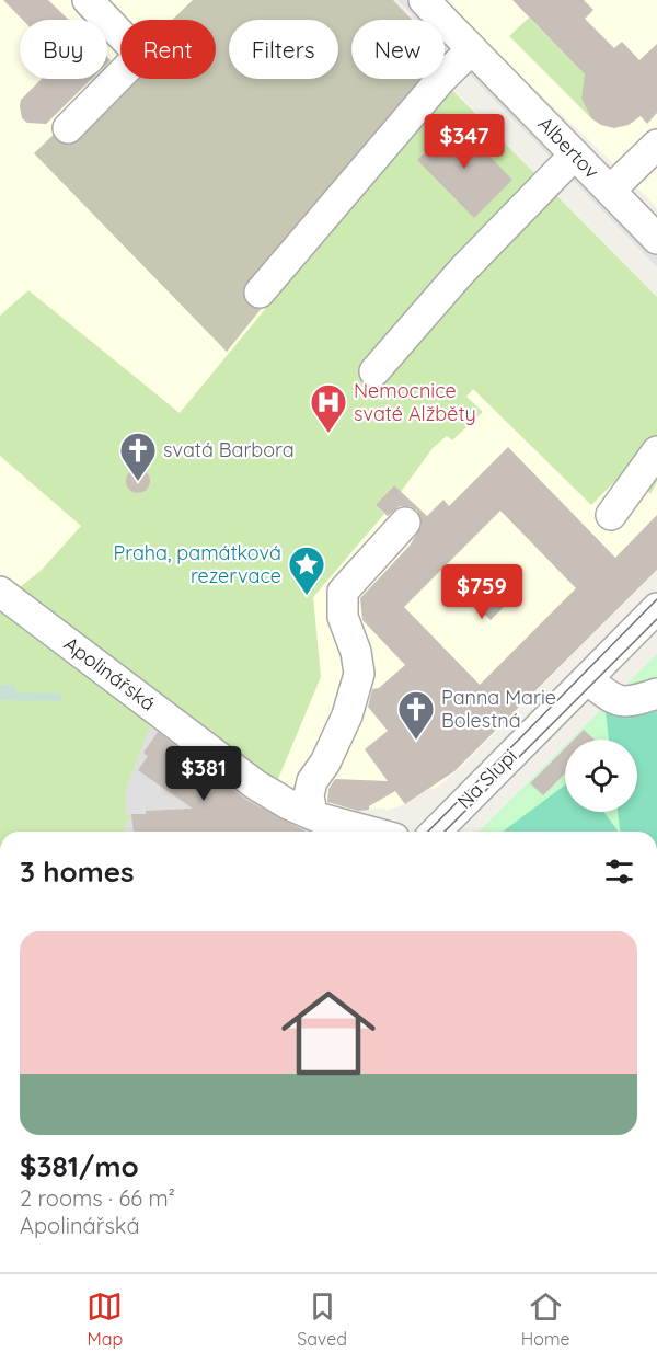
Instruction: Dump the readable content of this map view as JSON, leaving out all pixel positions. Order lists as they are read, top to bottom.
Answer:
{
  "streets": {
    "street": ["Albertov", "Apolinářská", "Na Slupi"]
  },
  "places": {
    "hospital": ["Nemocnice svaté Alžběty"],
    "church": ["svatá Barbora", "Panna Marie Bolestná"],
    "place": ["Praha, památková rezervace"]
  },
  "page": {
    "chip": [
      "Buy",
      "Rent",
      "Filters",
      "New"
    ],
    "price": ["$347", "$759", "$381"],
    "heading": "3 homes",
    "list": [
      {
        "name": "$381/mo",
        "note": "2 rooms · 66 m² · Apolinářská"
      }
    ],
    "tabs": ["Map", "Saved", "Home"]
  }
}
